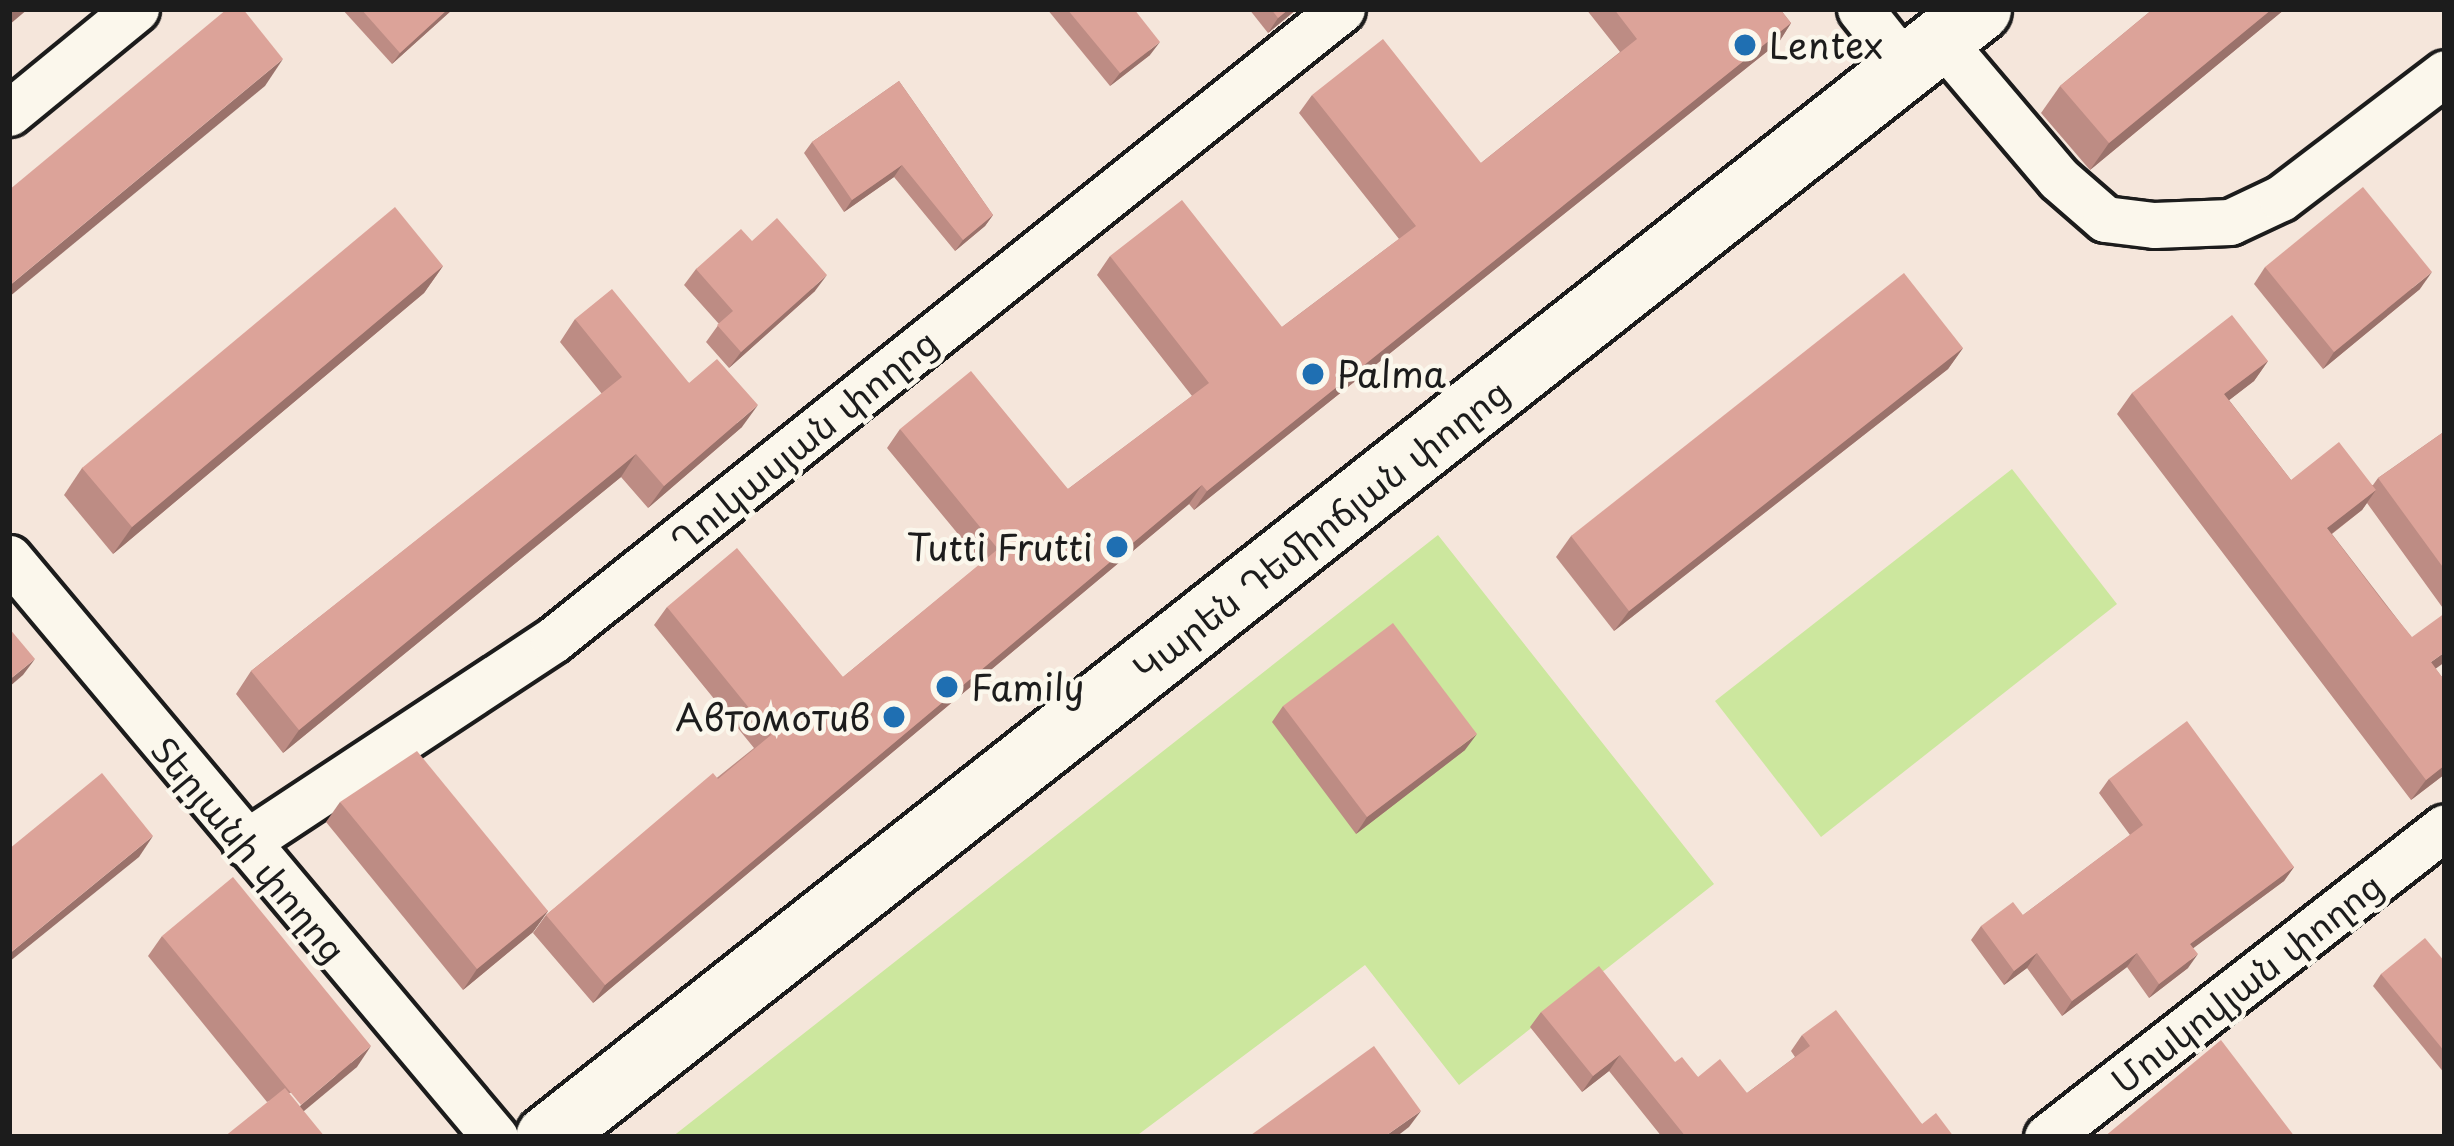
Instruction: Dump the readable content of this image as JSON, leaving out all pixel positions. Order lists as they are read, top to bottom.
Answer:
{
  "streets": {
    "street": [
      "Ղուկասյան փողոց",
      "Կարեն Դեմիրճյան փողոց",
      "Տերյանի փողոց",
      "Մոսկովյան փողոց"
    ]
  },
  "crossings": [
    ["Ղուկասյան փողոց", "Տերյանի փողոց"]
  ],
  "places": [
    "Lentex",
    "Palma",
    "Tutti Frutti",
    "Family",
    "Автомотив"
  ]
}
